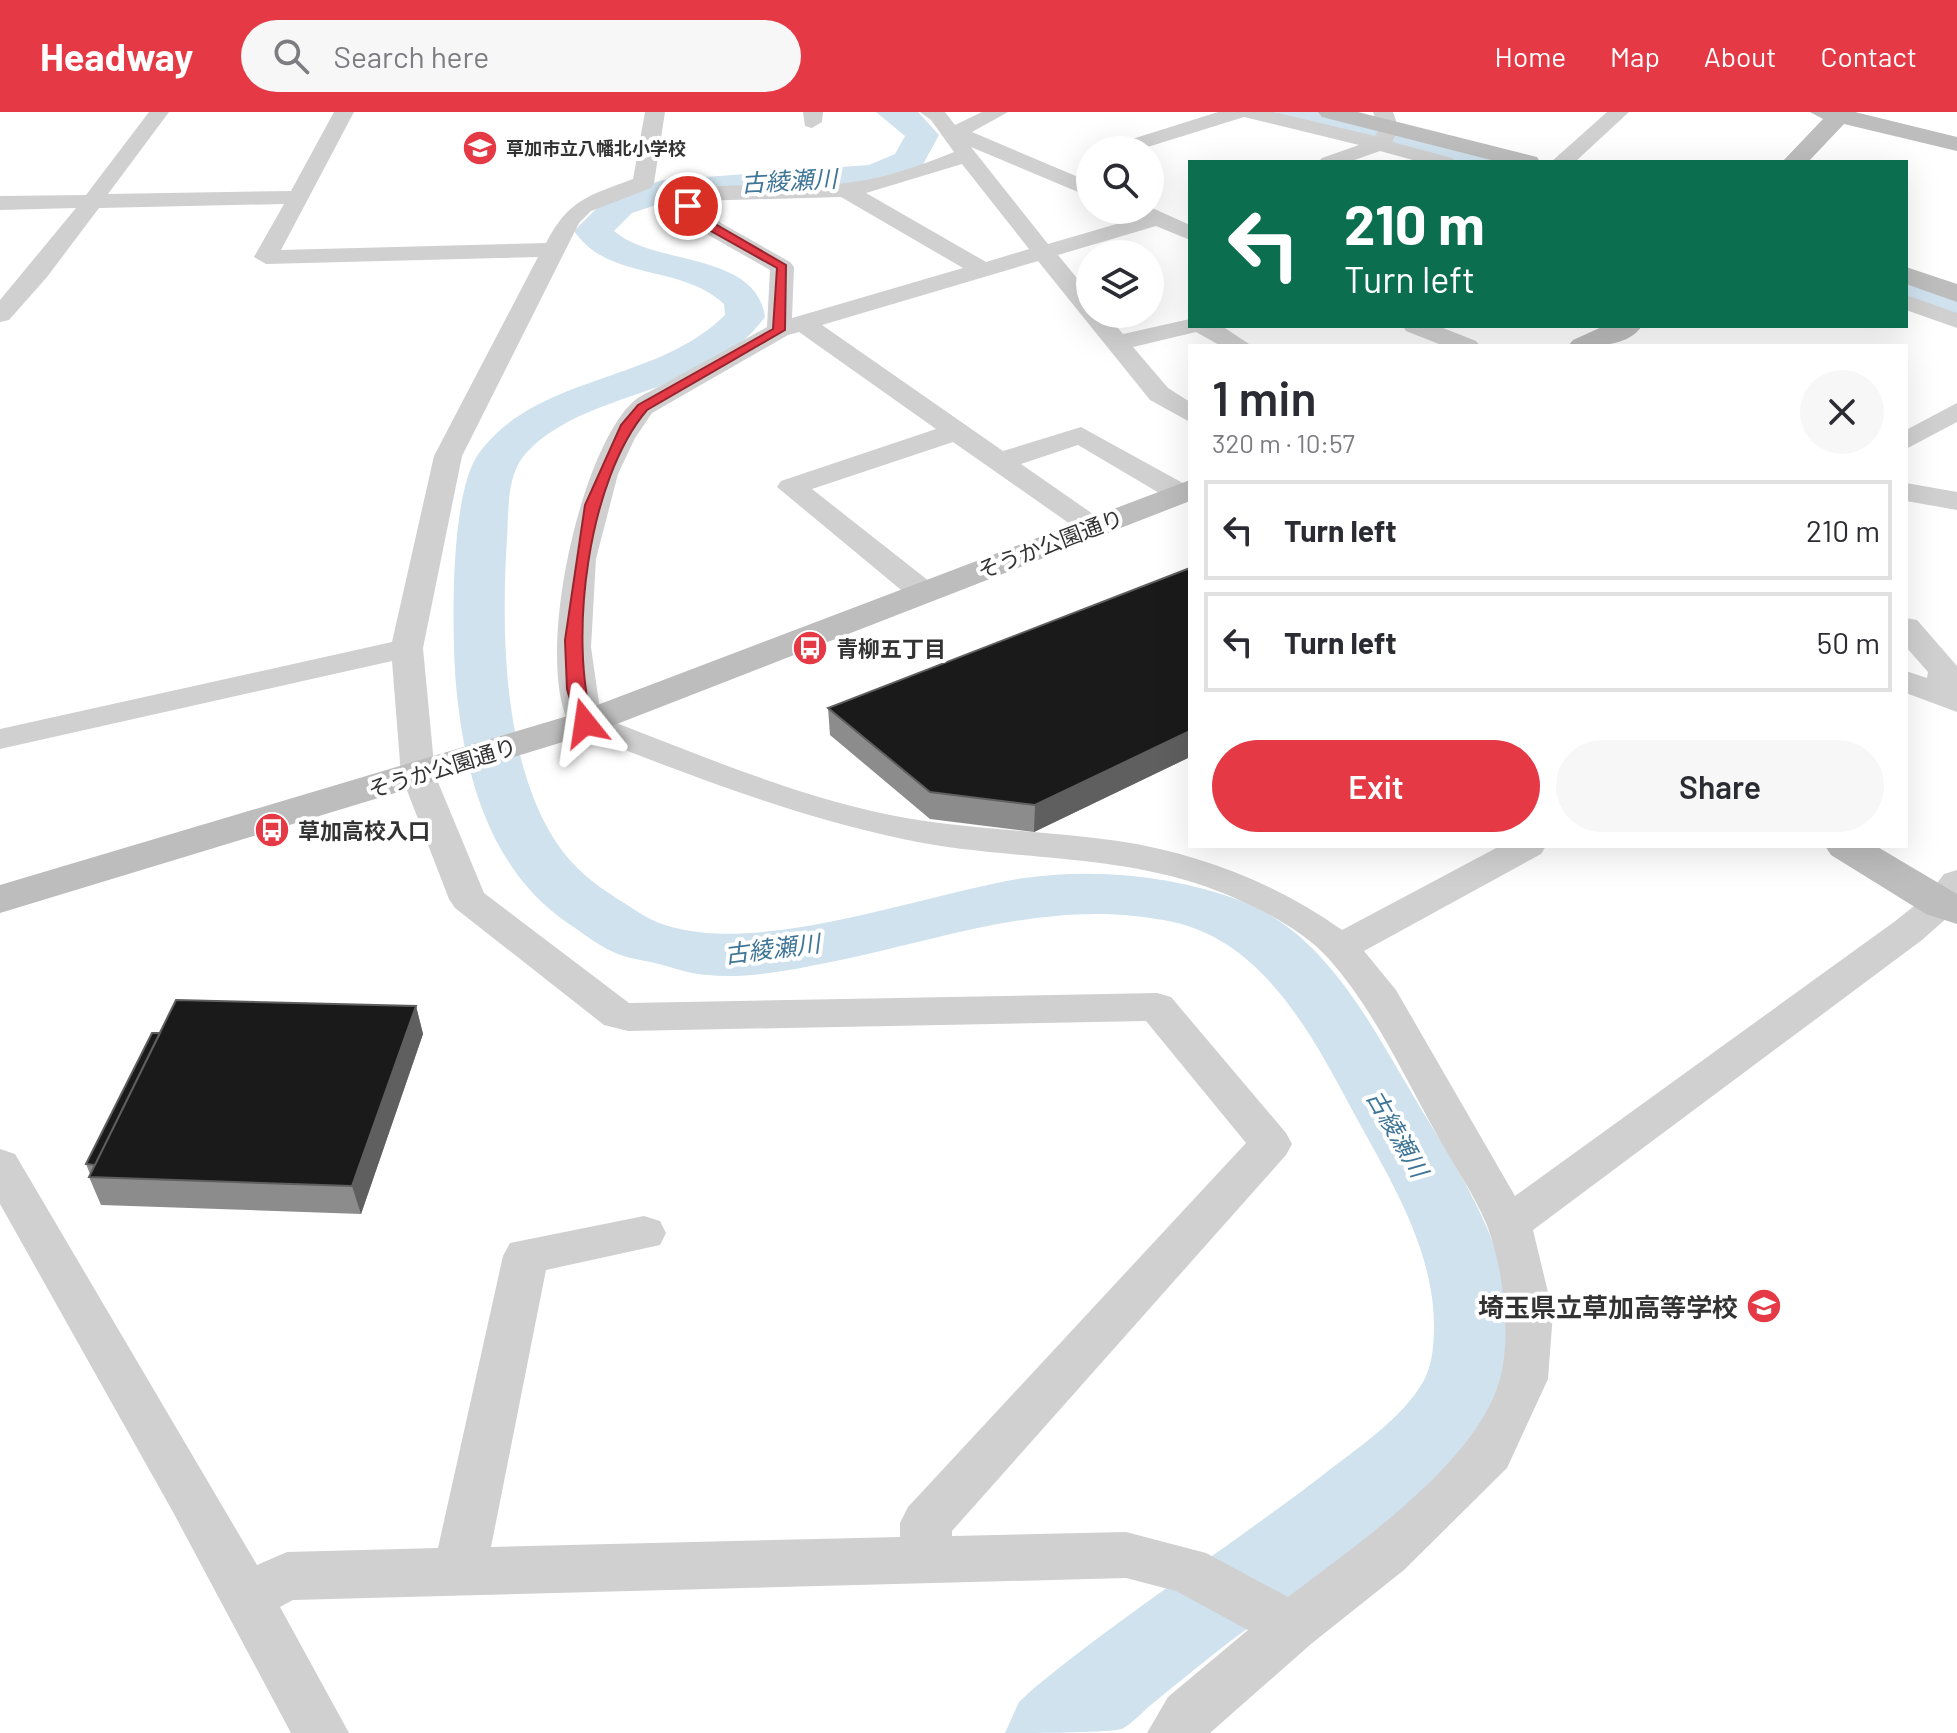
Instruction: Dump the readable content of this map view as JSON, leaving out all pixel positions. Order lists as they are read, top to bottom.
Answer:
{
  "streets": {
    "street": ["そうか公園通り"]
  },
  "water": ["古綾瀬川"],
  "places": {
    "school or university": ["草加市立八幡北小学校", "埼玉県立草加高等学校"],
    "bus stop": ["青柳五丁目", "草加高校入口"]
  },
  "page": {
    "header": "Headway",
    "search": "Search here",
    "nav": [
      "Home",
      "Map",
      "About",
      "Contact"
    ],
    "turn": ["210 m", "Turn left"],
    "heading": ["1 min", "320 m · 10:57"],
    "list": [
      {
        "name": "Turn left",
        "value": "210 m"
      },
      {
        "name": "Turn left",
        "value": "50 m"
      }
    ],
    "buttons": ["Exit", "Share"]
  }
}
